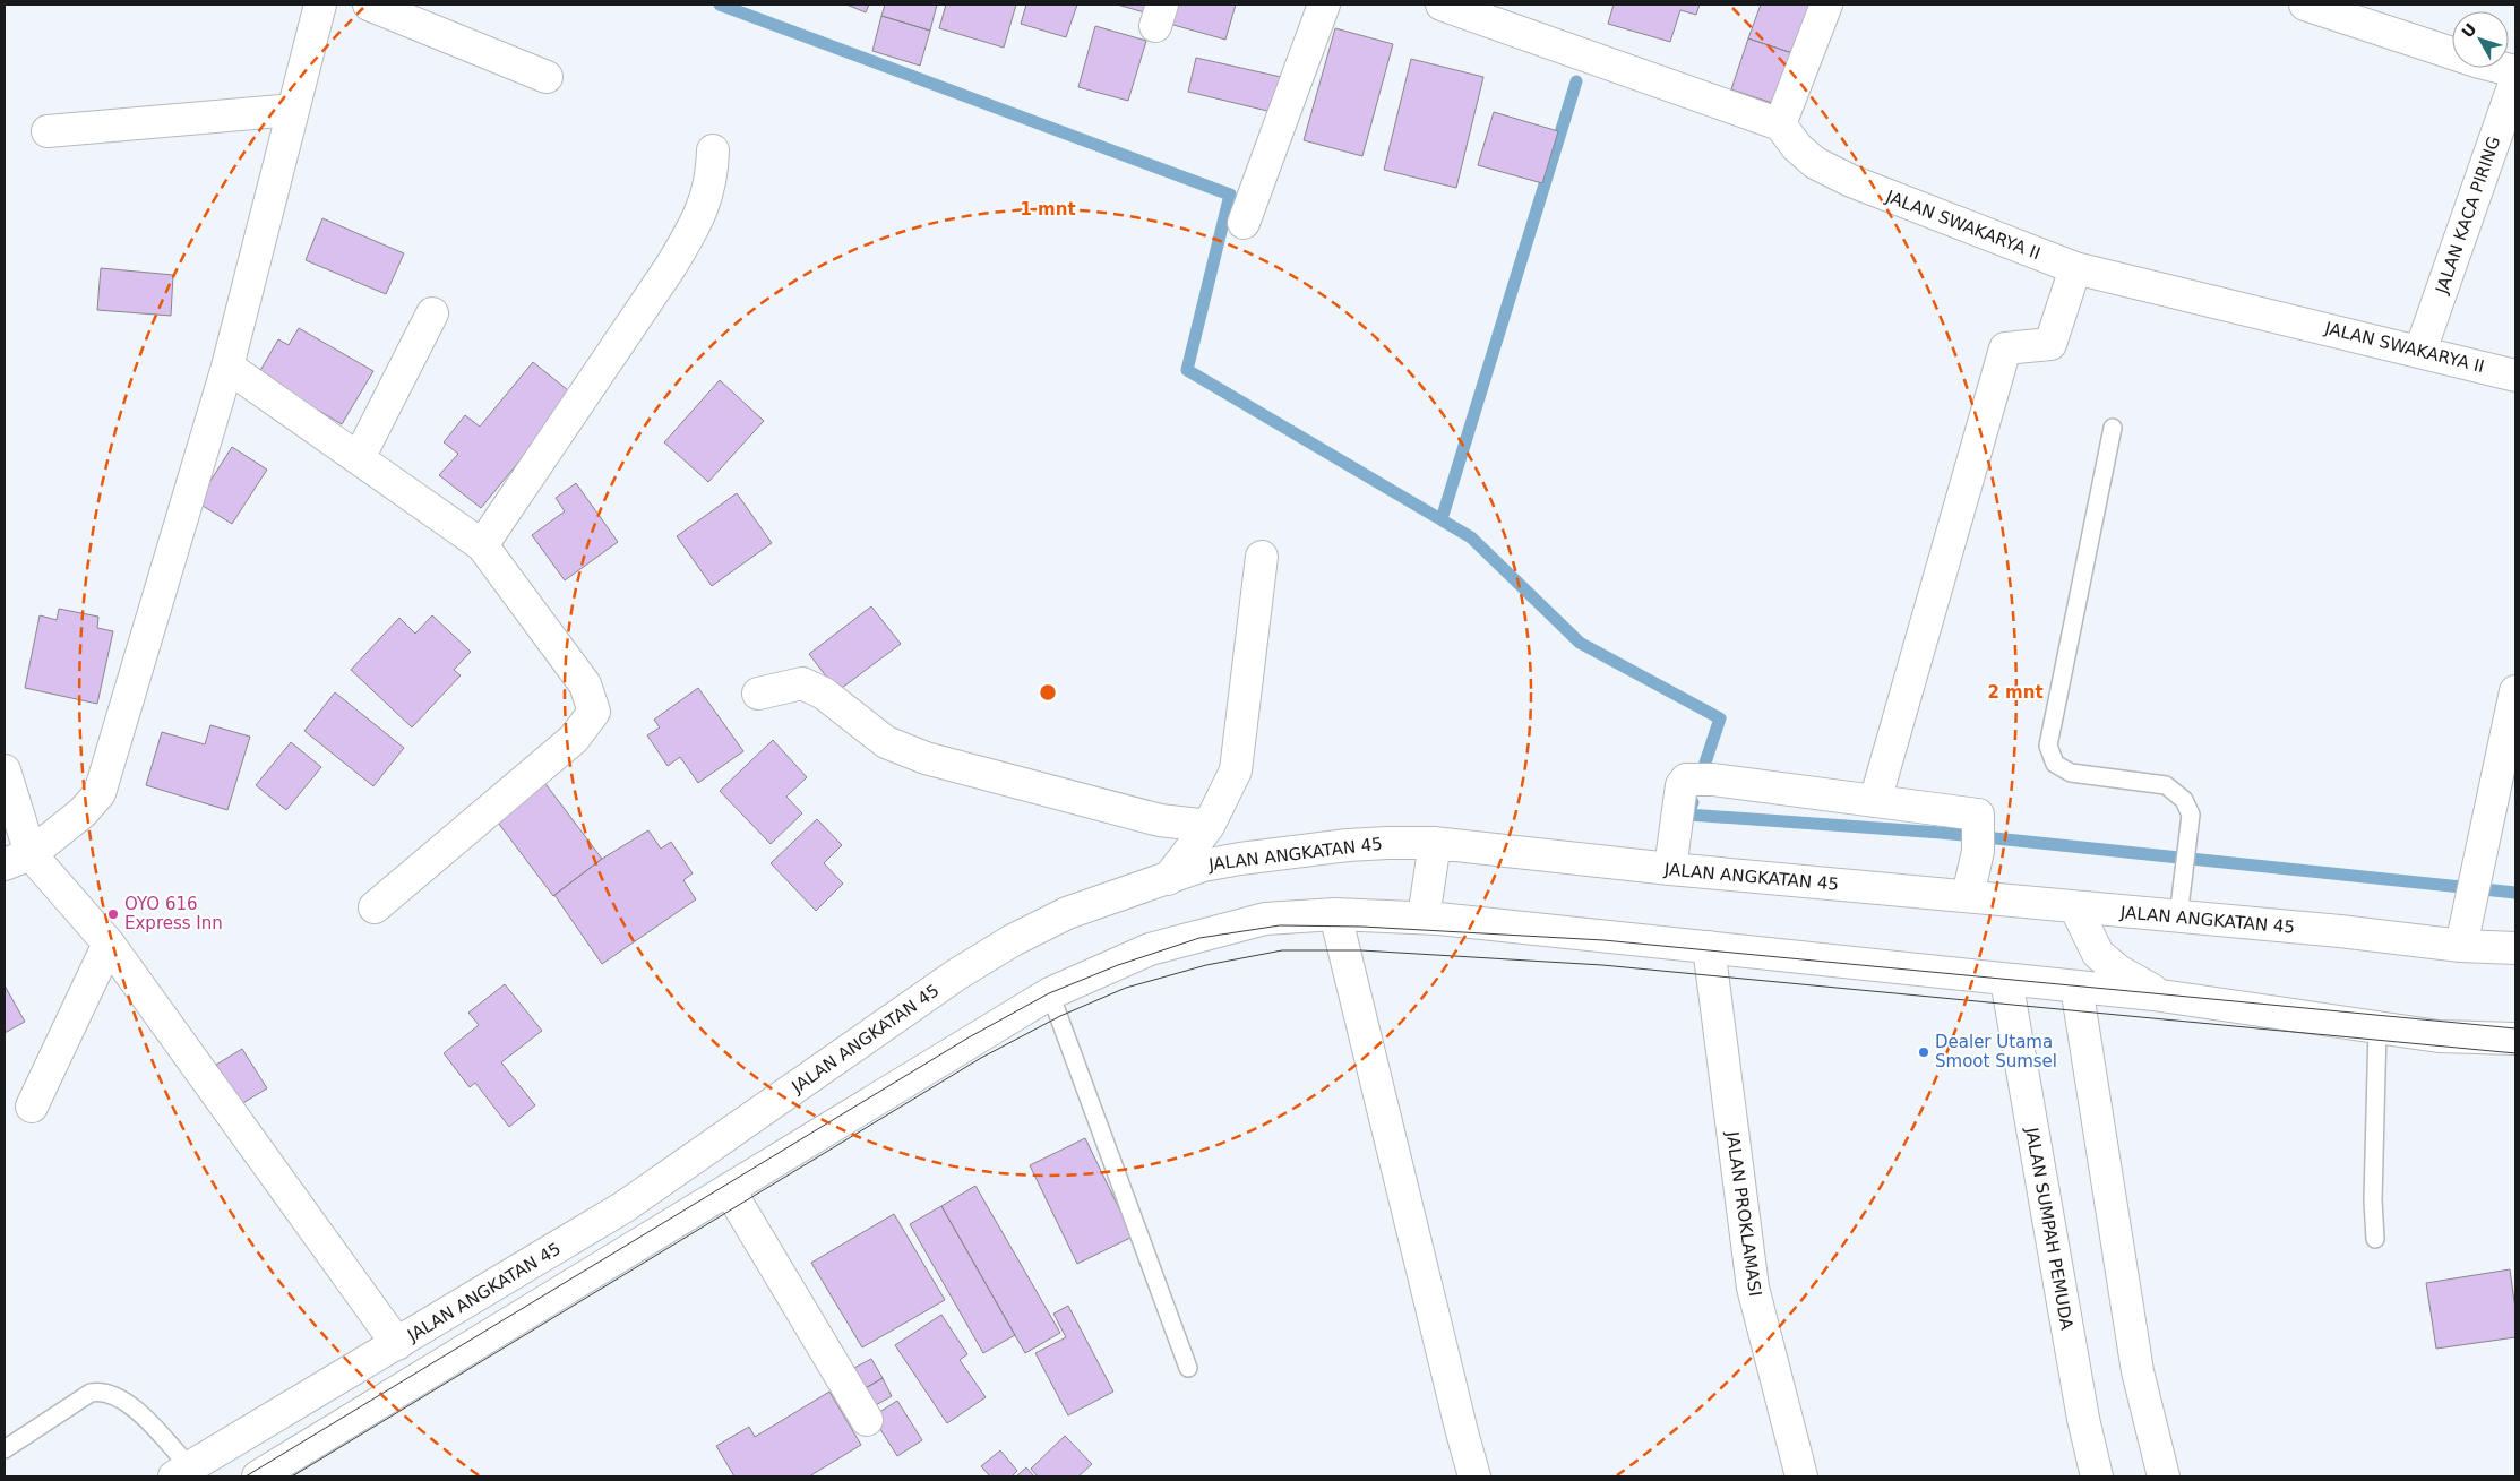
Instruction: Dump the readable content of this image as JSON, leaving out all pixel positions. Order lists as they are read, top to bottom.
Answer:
{
  "streets": {
    "street": [
      "JALAN KACA PIRING",
      "JALAN SWAKARYA II",
      "JALAN ANGKATAN 45",
      "JALAN PROKLAMASI",
      "JALAN SUMPAH PEMUDA"
    ]
  },
  "crossings": [
    ["JALAN KACA PIRING", "JALAN SWAKARYA II"]
  ],
  "places": ["OYO 616 Express Inn", "Dealer Utama Smoot Sumsel"],
  "north": "top left",
  "rings": ["1 mnt", "2 mnt"]
}
